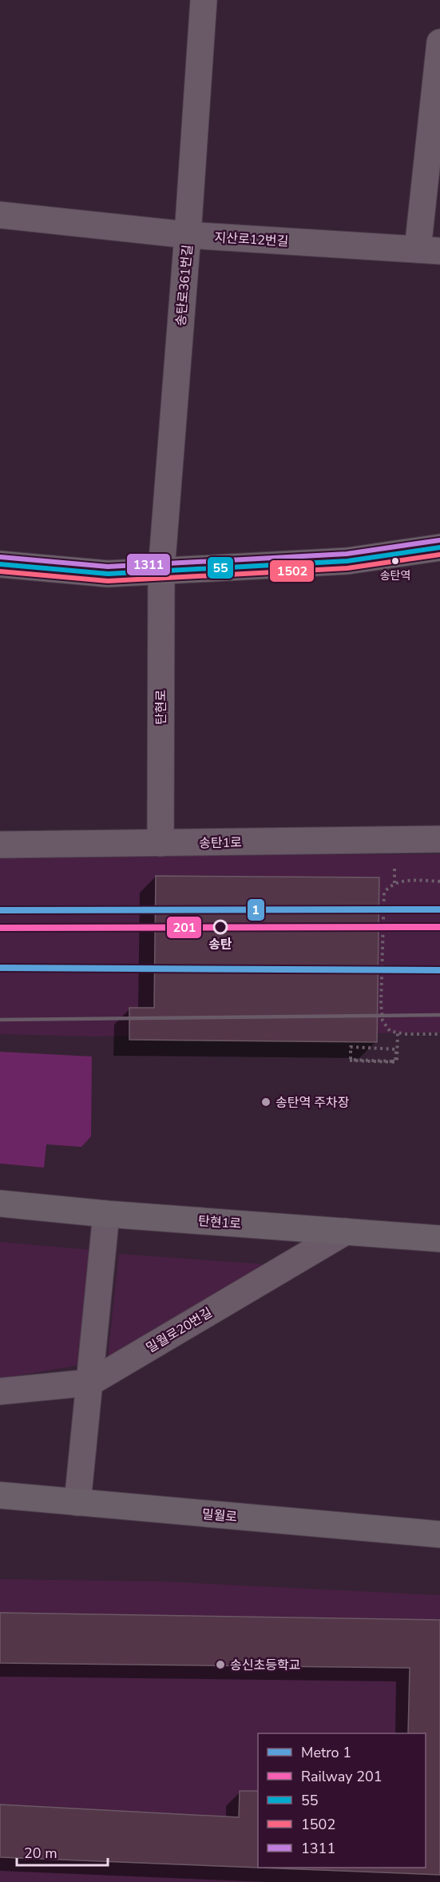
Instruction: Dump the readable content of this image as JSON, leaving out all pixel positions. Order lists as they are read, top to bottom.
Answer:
{
  "streets": {
    "street": [
      "지산로12번길",
      "송탄로361번길",
      "탄현로",
      "송탄1로",
      "탄현1로",
      "밀월로20번길",
      "밀월로"
    ]
  },
  "crossings": [
    ["지산로12번길", "송탄로361번길"],
    ["송탄로361번길", "탄현로"],
    ["탄현로", "송탄1로"],
    ["탄현1로", "밀월로20번길"]
  ],
  "places": [
    "송탄역",
    "송탄",
    "송탄역 주차장",
    "송신초등학교"
  ],
  "lines": [
    "transit line 1311",
    "transit line 55",
    "transit line 1502",
    "metro line 1",
    "rail line 201"
  ],
  "legend": [
    "Metro 1",
    "Railway 201",
    "55",
    "1502",
    "1311"
  ],
  "scale_bar": "20 m"
}
